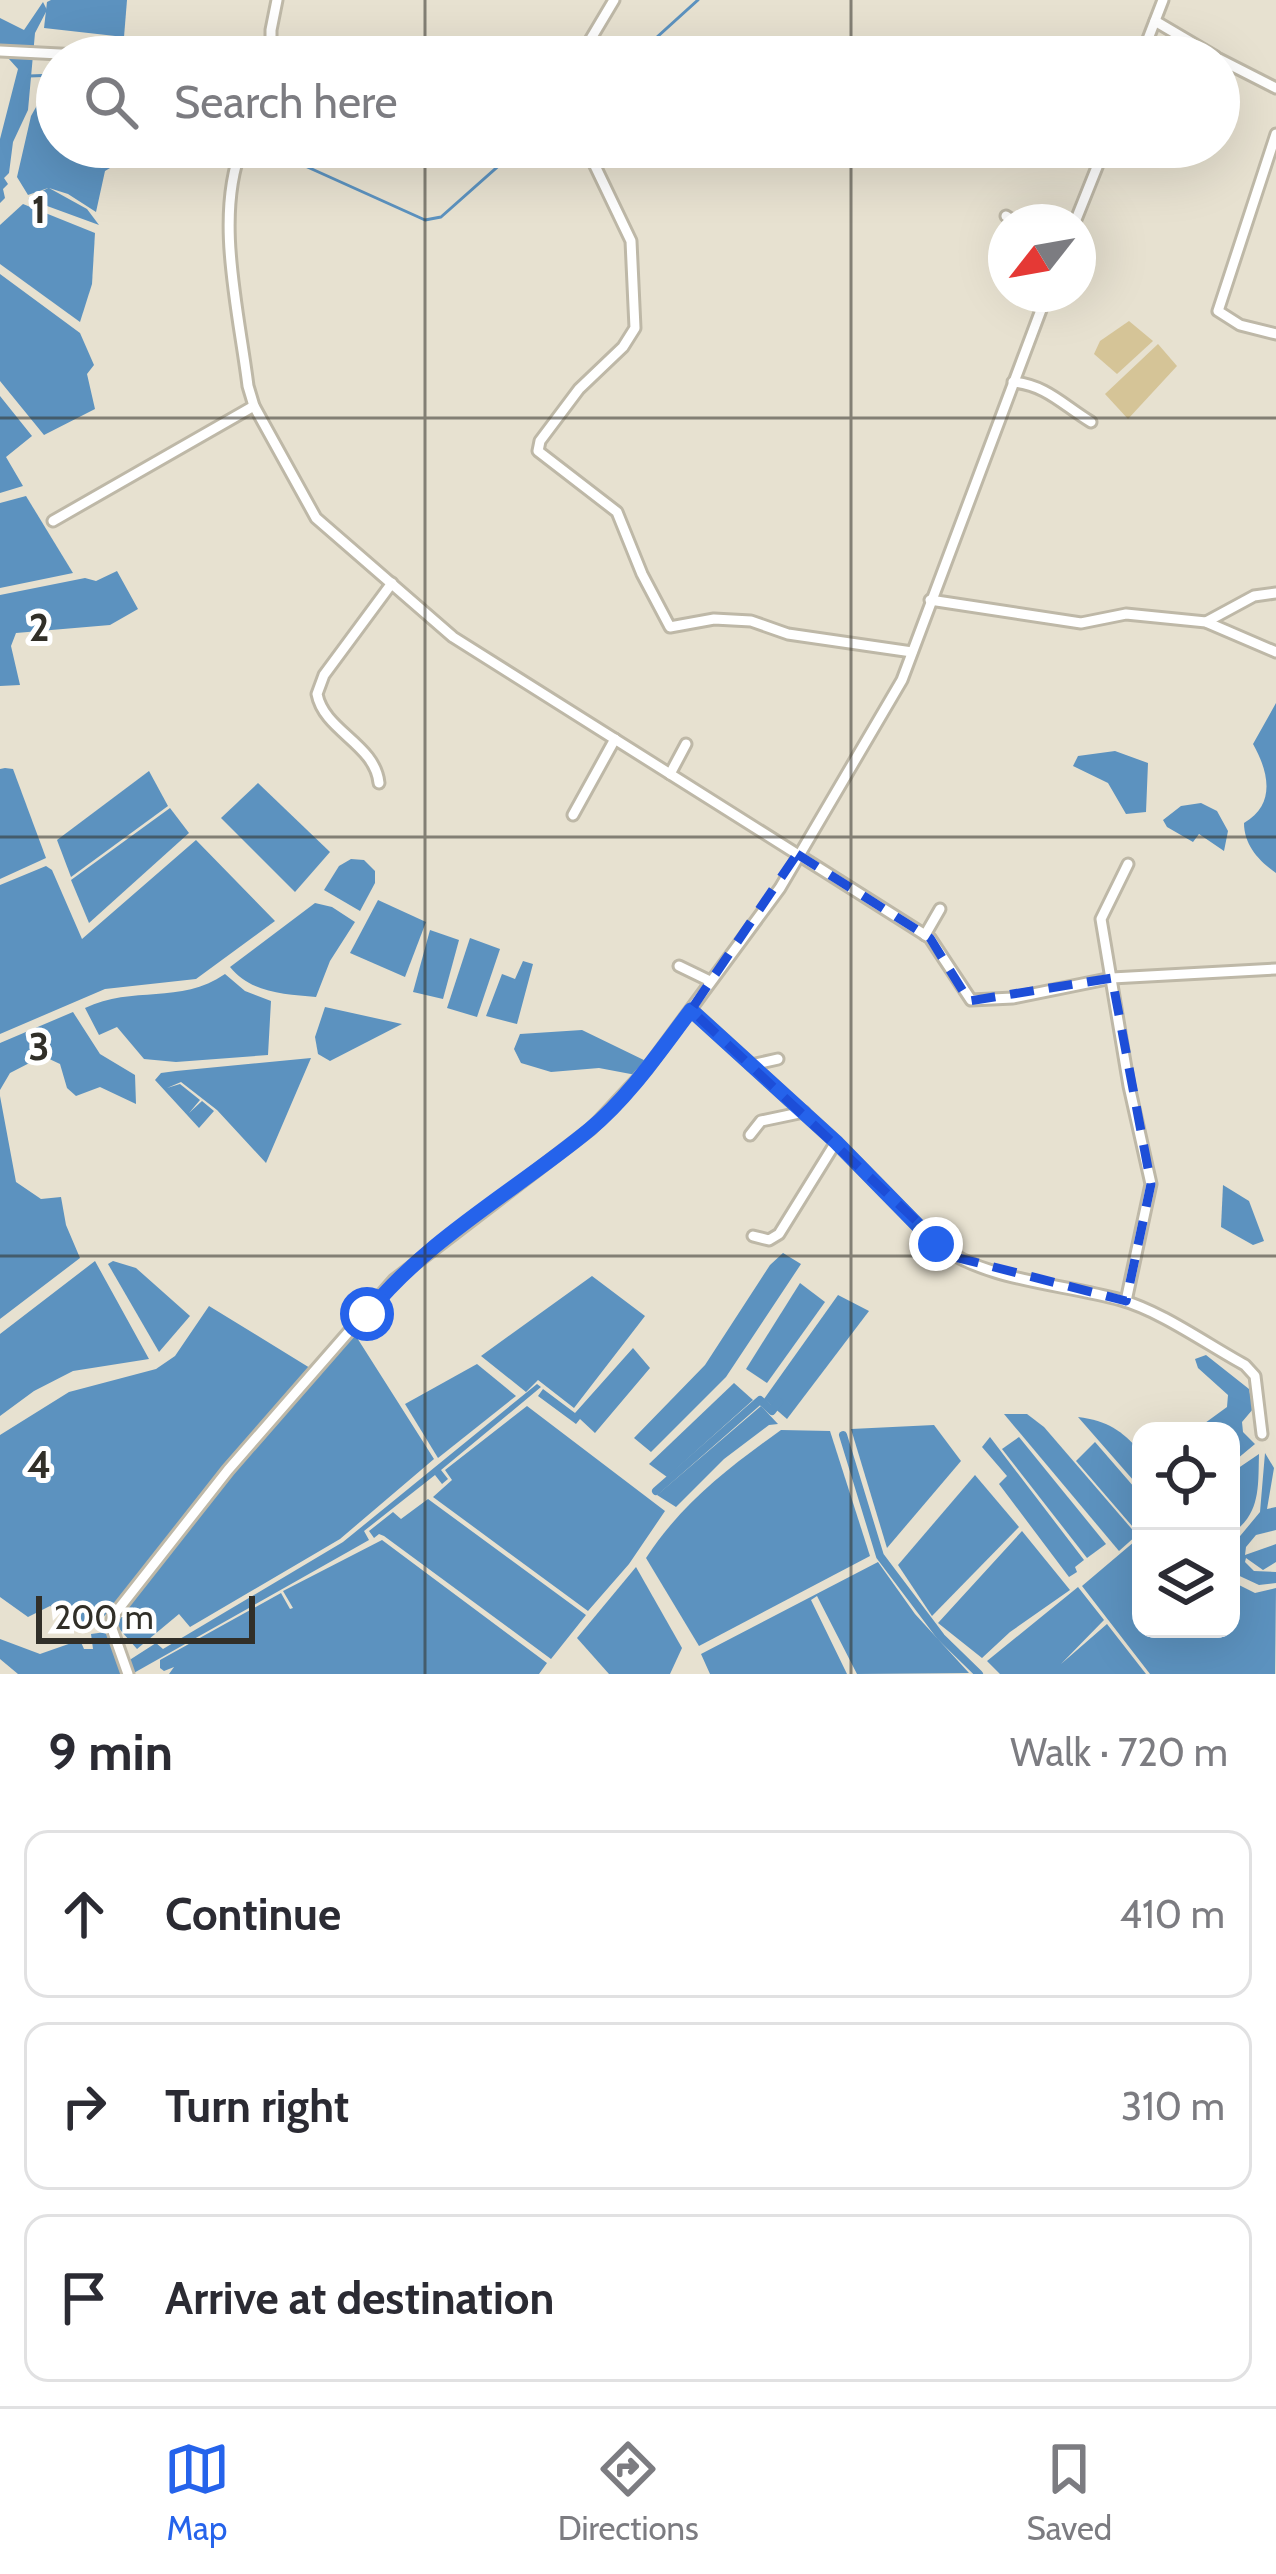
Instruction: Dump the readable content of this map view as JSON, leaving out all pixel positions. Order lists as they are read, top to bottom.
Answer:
{
  "scale_bar": "200 m",
  "north": "bottom left",
  "page": {
    "search": "Search here",
    "scale": "200 m",
    "heading": ["9 min", "Walk · 720 m"],
    "list": [
      ["Continue", "410 m"],
      ["Turn right", "310 m"],
      "Arrive at destination"
    ],
    "nav": ["Map", "Directions", "Saved"]
  },
  "grid": {
    "rows": [
      "1",
      "2",
      "3",
      "4"
    ]
  }
}
